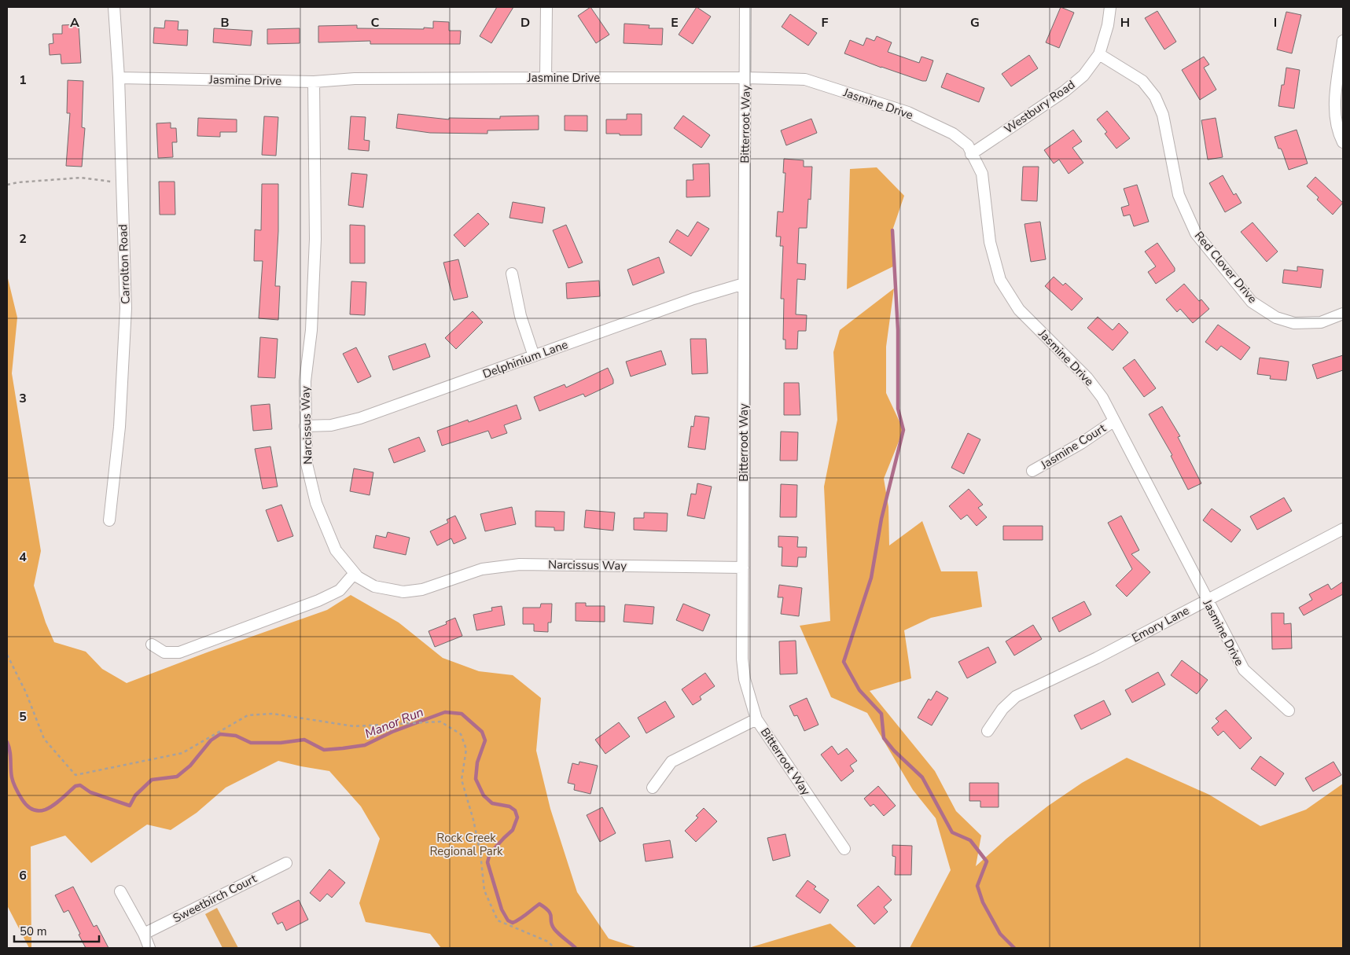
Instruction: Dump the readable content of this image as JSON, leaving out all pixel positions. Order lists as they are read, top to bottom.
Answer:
{
  "streets": {
    "street": [
      "Jasmine Drive",
      "Westbury Road",
      "Bitterroot Way",
      "Carrolton Road",
      "Red Clover Drive",
      "Delphinium Lane",
      "Narcissus Way",
      "Jasmine Court",
      "Emory Lane",
      "Sweetbirch Court"
    ]
  },
  "crossings": [
    ["Jasmine Drive", "Westbury Road"],
    ["Jasmine Drive", "Bitterroot Way"],
    ["Jasmine Drive", "Carrolton Road"],
    ["Jasmine Drive", "Narcissus Way"],
    ["Jasmine Drive", "Jasmine Court"],
    ["Jasmine Drive", "Emory Lane"],
    ["Westbury Road", "Red Clover Drive"],
    ["Bitterroot Way", "Delphinium Lane"],
    ["Bitterroot Way", "Narcissus Way"],
    ["Delphinium Lane", "Narcissus Way"]
  ],
  "water": ["Manor Run"],
  "parks": ["Rock Creek Regional Park"],
  "scale_bar": "50 m",
  "grid": {
    "columns": [
      "A",
      "B",
      "C",
      "D",
      "E",
      "F",
      "G",
      "H",
      "I"
    ],
    "rows": [
      "1",
      "2",
      "3",
      "4",
      "5",
      "6"
    ]
  }
}
